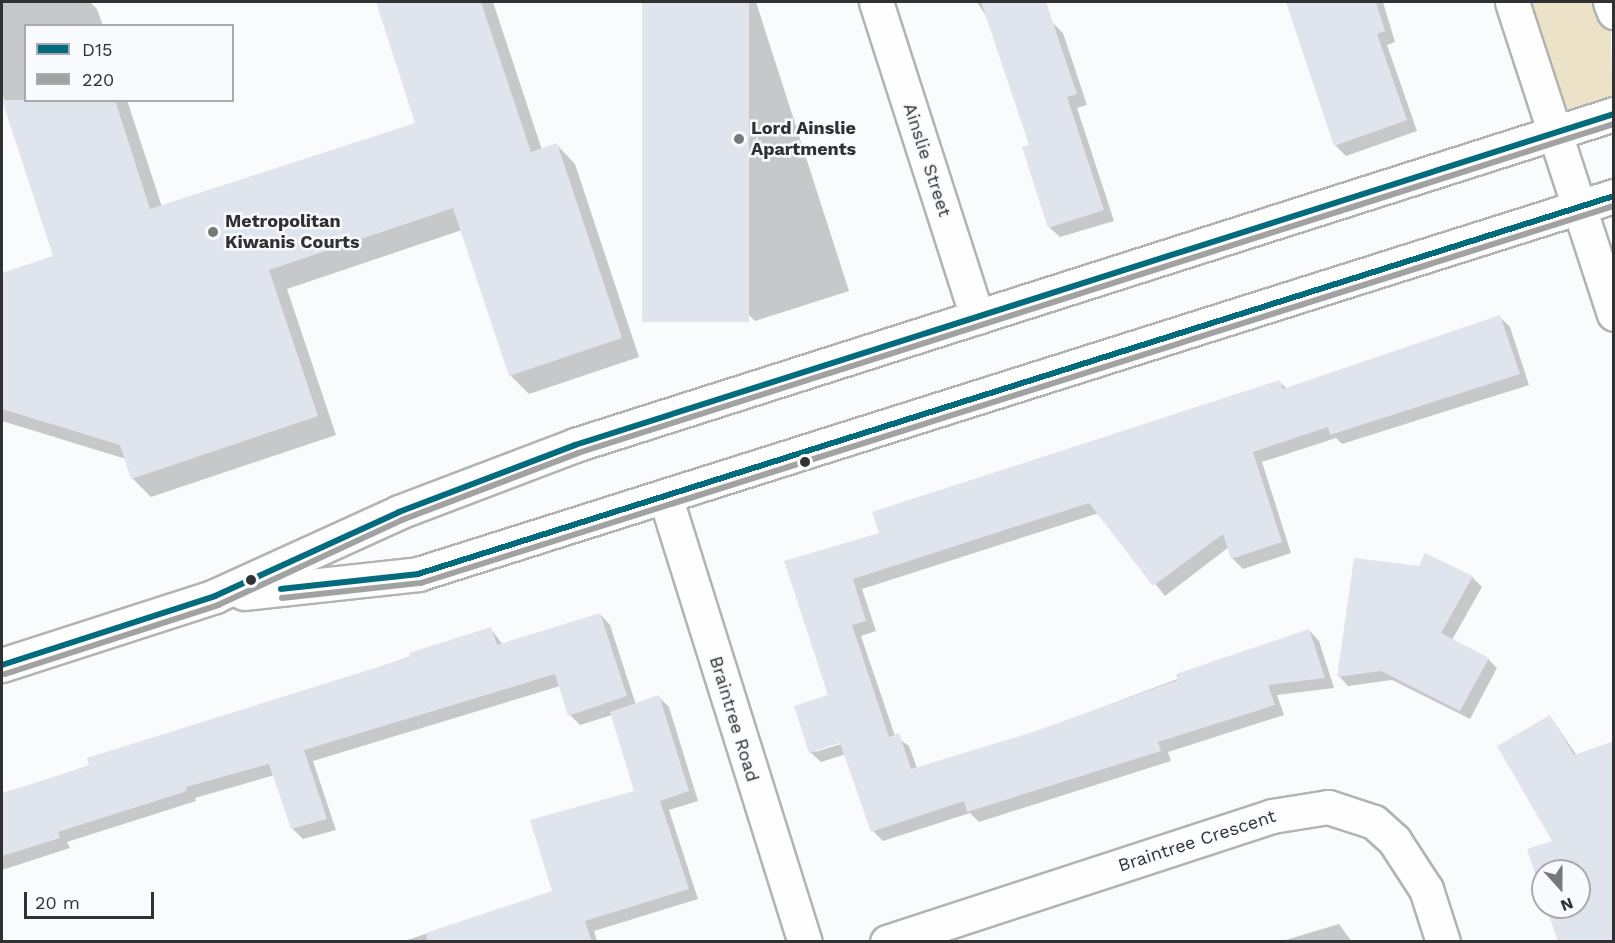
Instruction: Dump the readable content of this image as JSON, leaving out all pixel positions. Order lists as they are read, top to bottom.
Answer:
{
  "streets": {
    "main road": ["Ainslie Street", "Braintree Road", "Braintree Crescent"]
  },
  "places": ["Lord Ainslie Apartments", "Metropolitan Kiwanis Courts"],
  "lines": ["transit line D15", "transit line 220"],
  "legend": ["D15", "220"],
  "scale_bar": "20 m",
  "north": "bottom"
}
